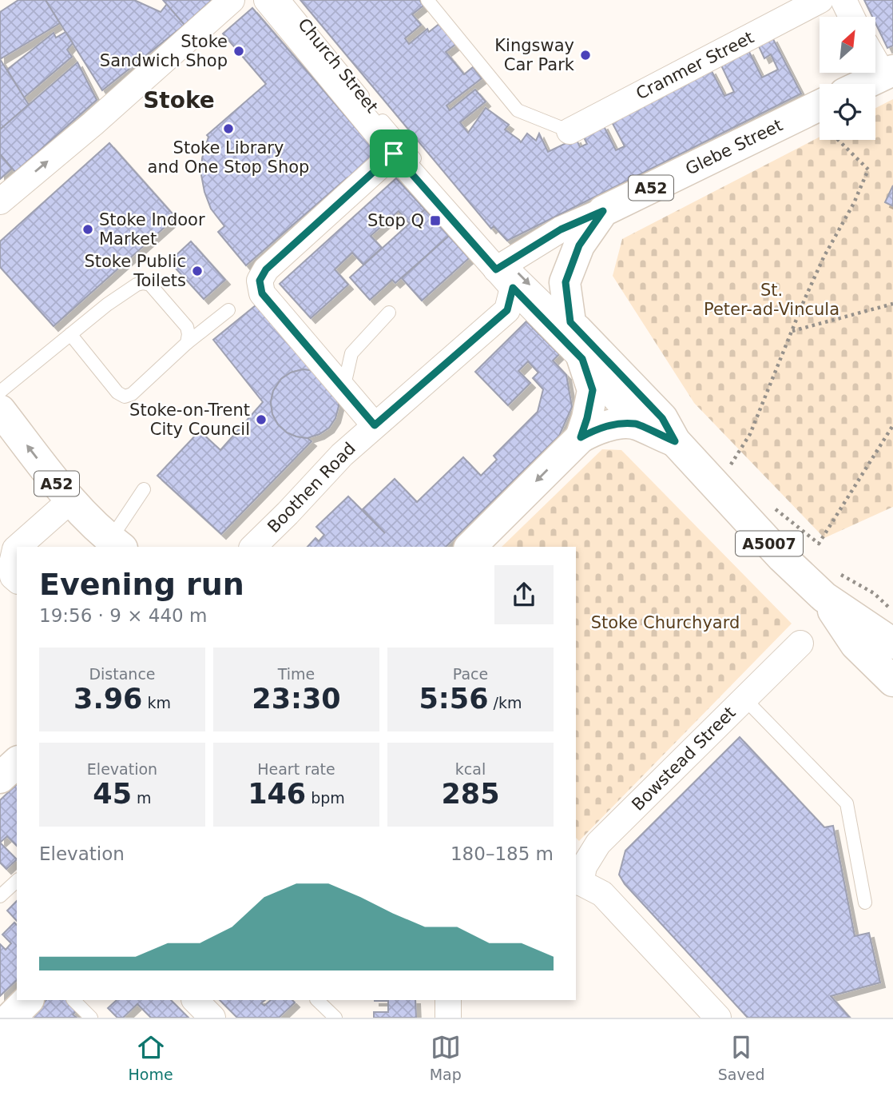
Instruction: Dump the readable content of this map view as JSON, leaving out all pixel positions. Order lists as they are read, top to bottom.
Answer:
{
  "streets": {
    "main road": [
      "Church Street",
      "Glebe Street",
      "A52",
      "A5007"
    ],
    "street": ["Cranmer Street", "Boothen Road", "Bowstead Street"]
  },
  "crossings": [
    ["Church Street", "Glebe Street"],
    ["Church Street", "A52"],
    ["Church Street", "Boothen Road"],
    ["Church Street", "A5007"],
    ["Glebe Street", "A52"]
  ],
  "districts": ["Stoke"],
  "parks": ["St. Peter-ad-Vincula", "Stoke Churchyard"],
  "places": {
    "other": [
      "Stoke Sandwich Shop",
      "Kingsway Car Park",
      "Stoke Library and One Stop Shop",
      "Stoke Indoor Market",
      "Stoke Public Toilets",
      "Stoke-on-Trent City Council"
    ],
    "transit": ["Stop Q"]
  },
  "north": "top right",
  "page": {
    "heading": ["Evening run", "19:56 · 9 × 440 m"],
    "stats": [
      ["Distance", "3.96 km"],
      ["Time", "23:30"],
      ["Pace", "5:56 /km"],
      ["Elevation", "45 m"],
      ["Heart rate", "146 bpm"],
      ["kcal", "285"]
    ],
    "chart": ["Elevation", "180–185 m"],
    "tabs": ["Home", "Map", "Saved"]
  }
}
